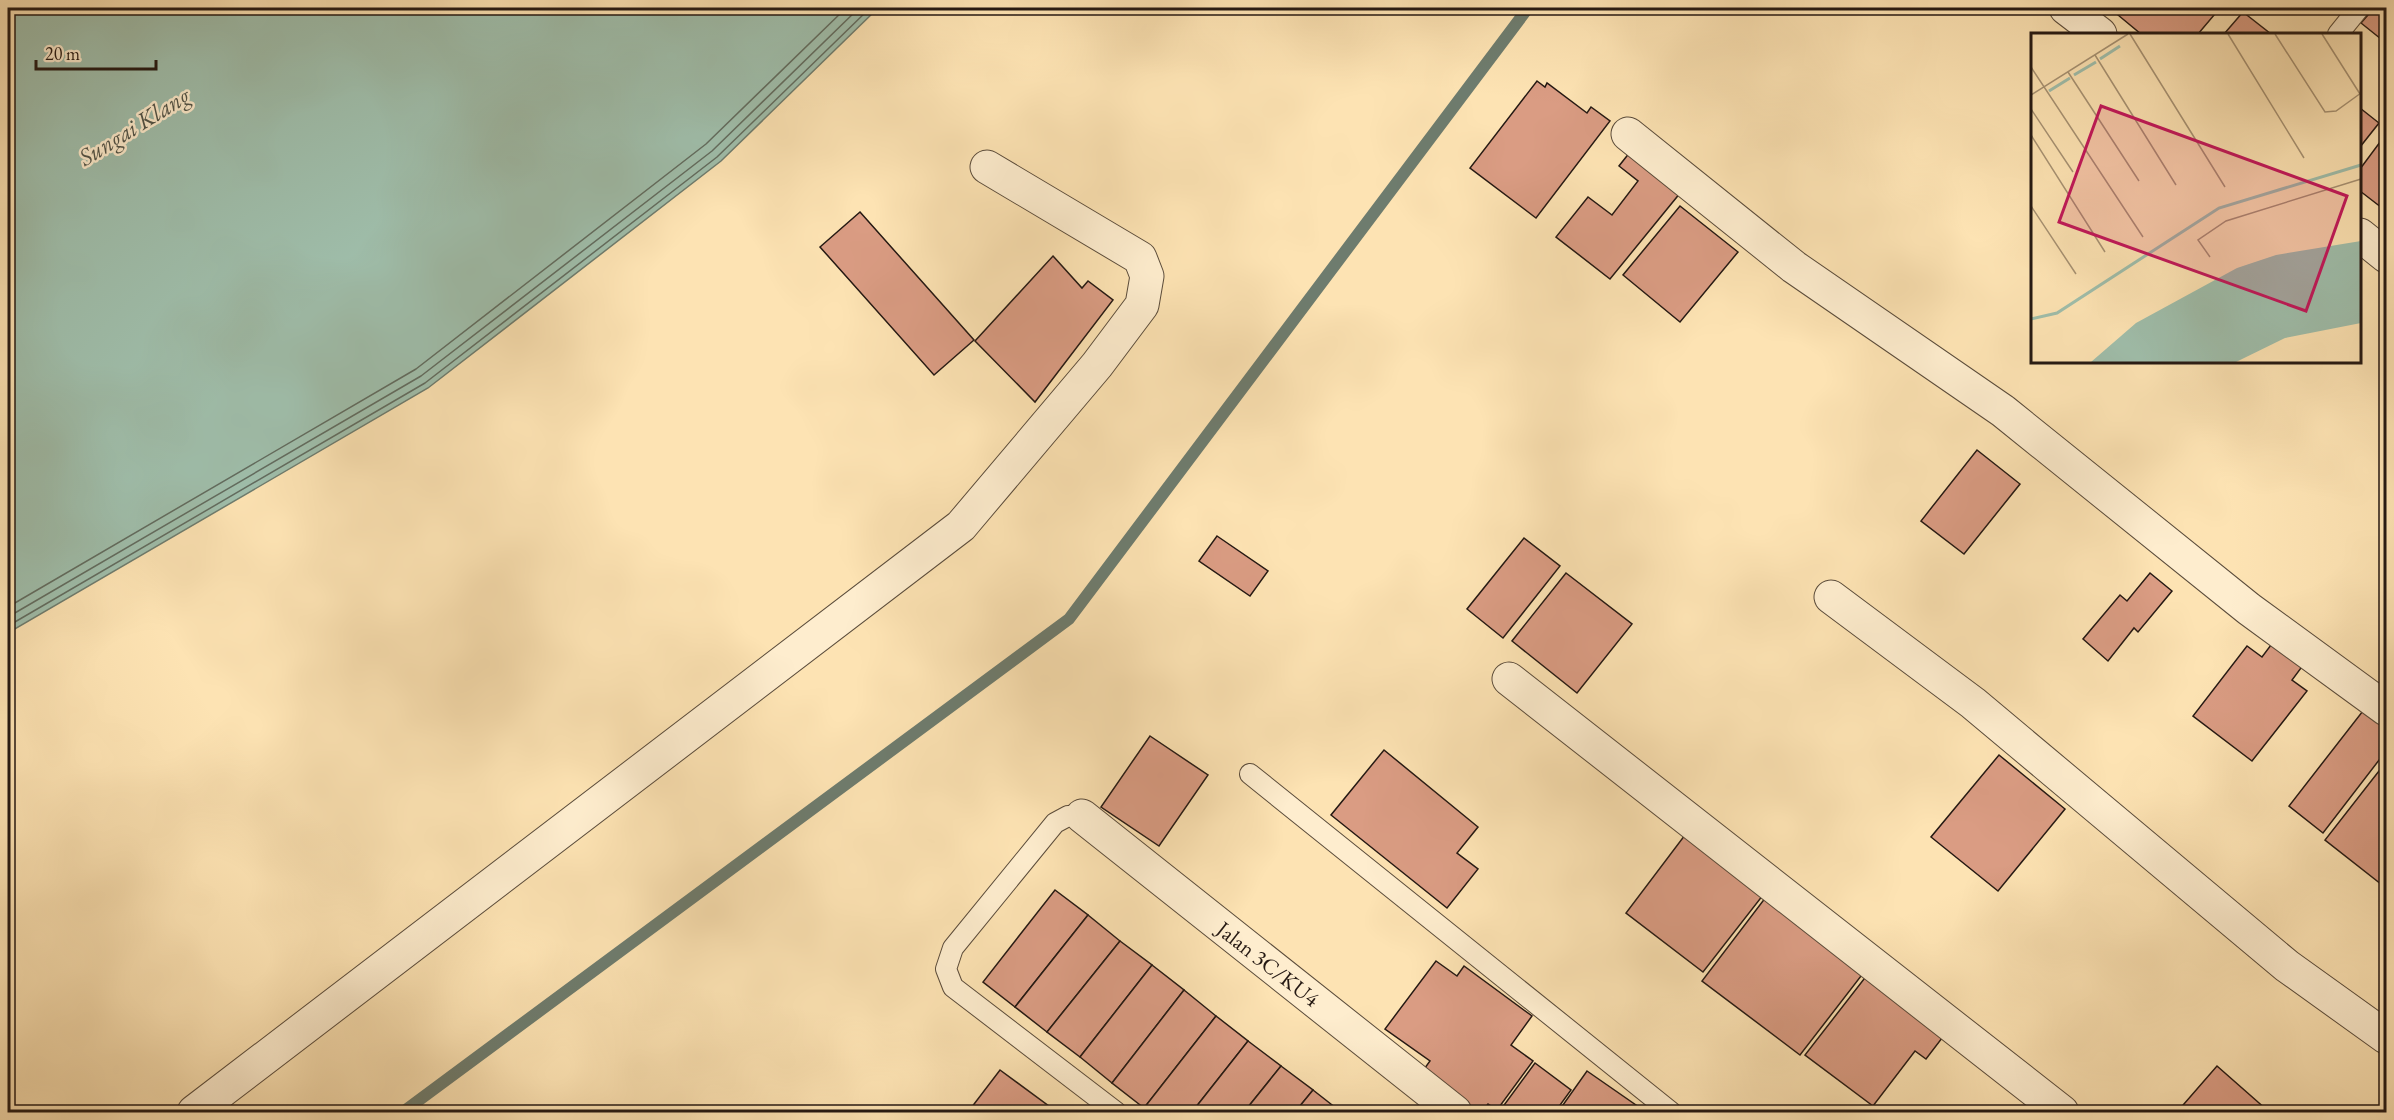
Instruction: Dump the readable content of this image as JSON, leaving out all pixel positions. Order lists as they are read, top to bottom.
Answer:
{
  "streets": {
    "street": ["Jalan 3C/KU4"]
  },
  "water": ["Sungai Klang"],
  "scale_bar": "20 m"
}
